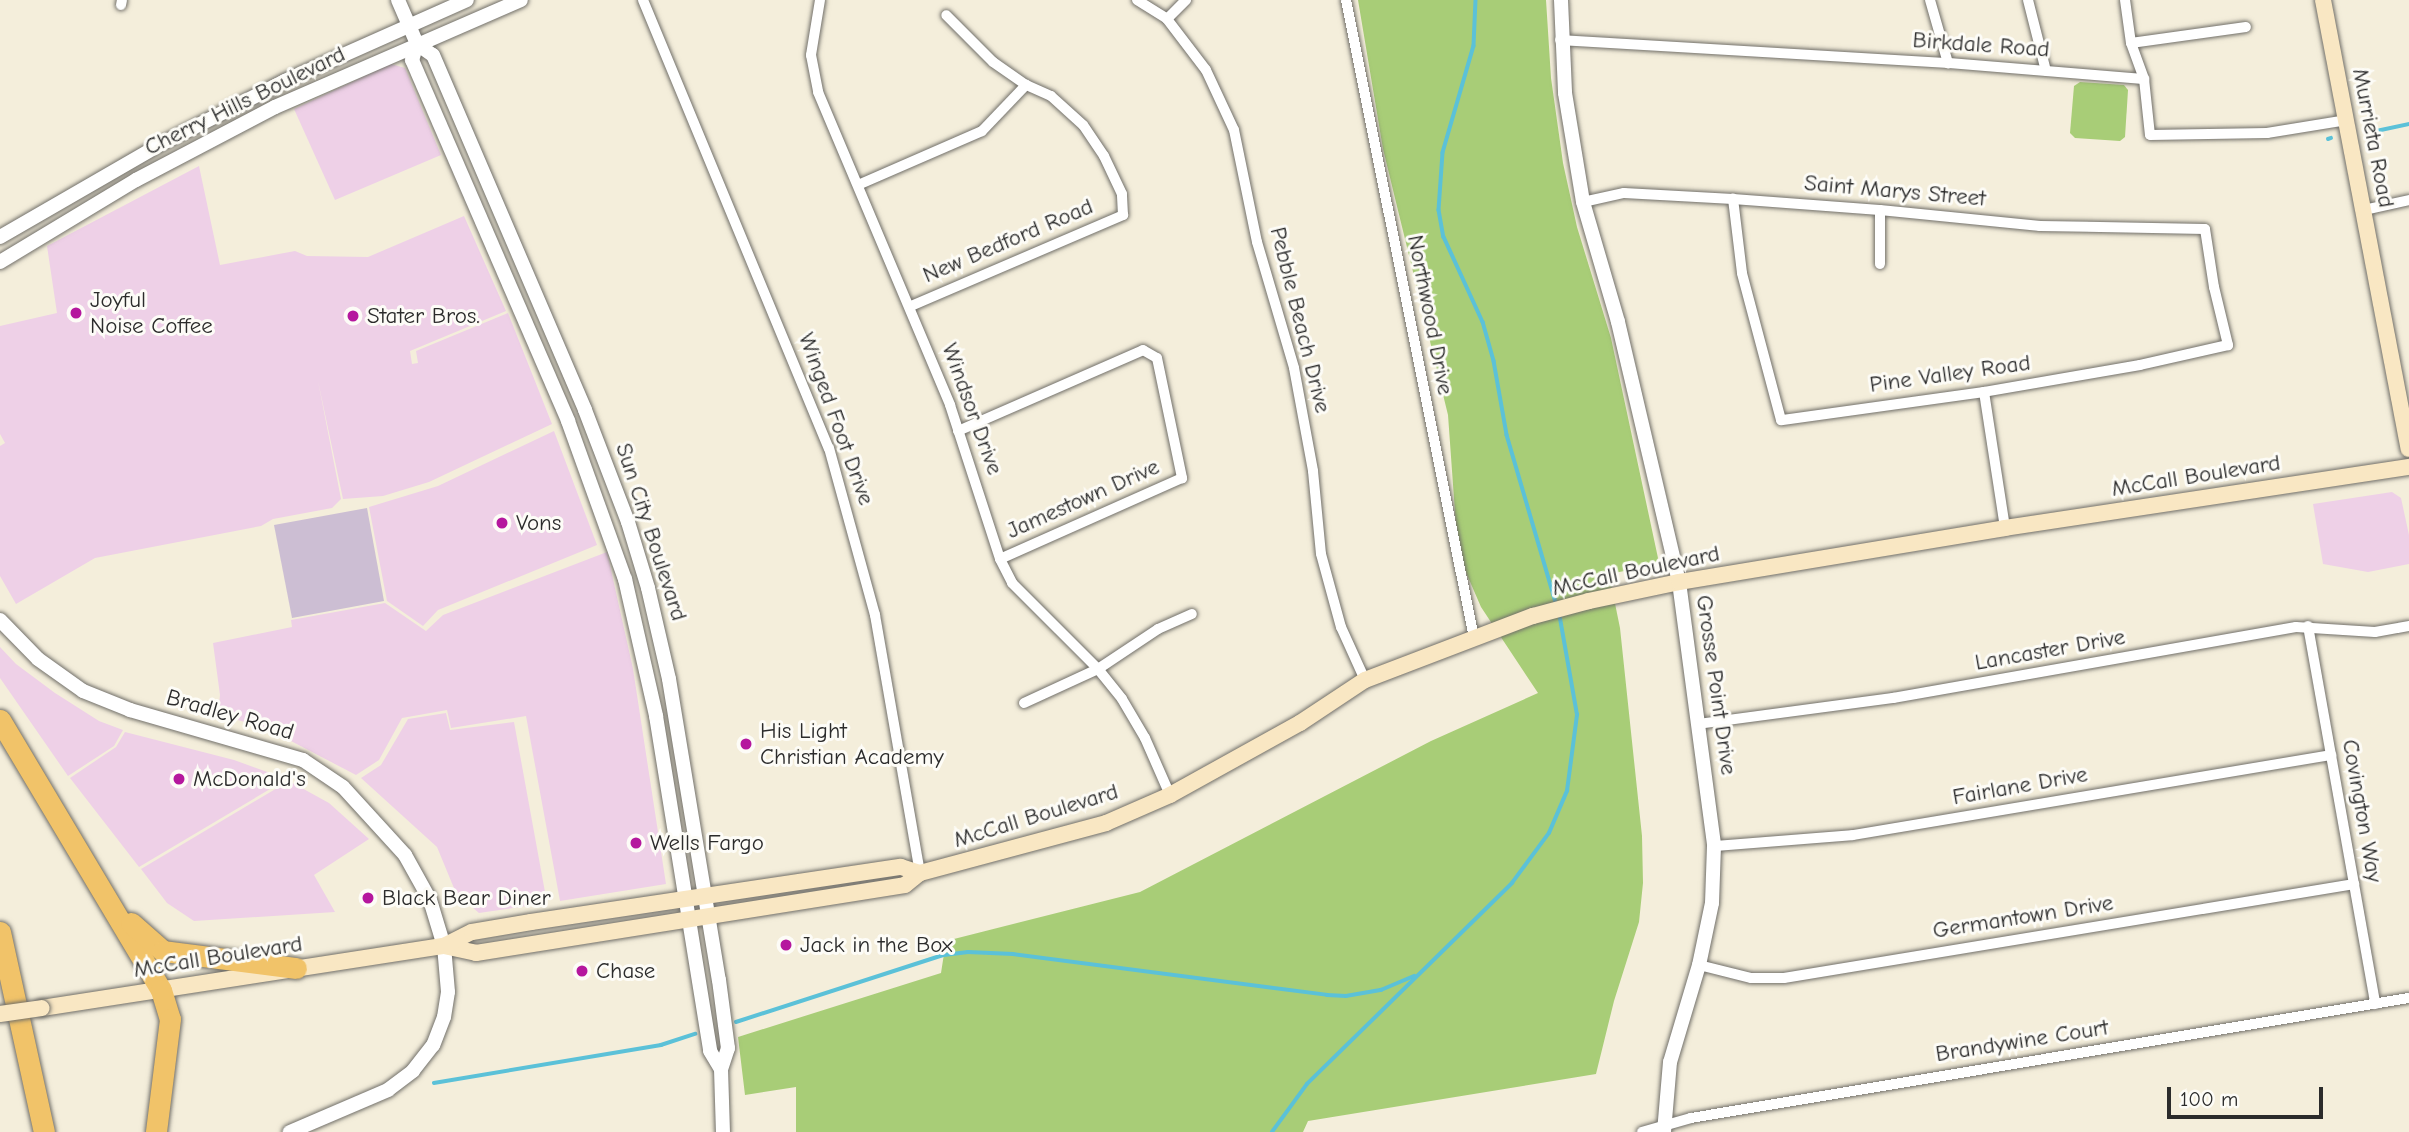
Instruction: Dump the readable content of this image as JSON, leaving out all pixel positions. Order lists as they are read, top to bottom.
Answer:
{
  "streets": {
    "main road": ["Murrieta Road", "McCall Boulevard"],
    "street": [
      "Birkdale Road",
      "Cherry Hills Boulevard",
      "Saint Marys Street",
      "New Bedford Road",
      "Northwood Drive",
      "Pebble Beach Drive",
      "Pine Valley Road",
      "Windsor Drive",
      "Winged Foot Drive",
      "Jamestown Drive",
      "Sun City Boulevard",
      "Lancaster Drive",
      "Grosse Point Drive",
      "Bradley Road",
      "Fairlane Drive",
      "Covington Way",
      "Germantown Drive",
      "Brandywine Court"
    ]
  },
  "crossings": [
    ["Birkdale Road", "Grosse Point Drive"],
    ["Cherry Hills Boulevard", "Sun City Boulevard"],
    ["Saint Marys Street", "Pine Valley Road"],
    ["Saint Marys Street", "Grosse Point Drive"],
    ["New Bedford Road", "Windsor Drive"],
    ["Northwood Drive", "McCall Boulevard"],
    ["Pebble Beach Drive", "McCall Boulevard"],
    ["Windsor Drive", "McCall Boulevard"],
    ["Windsor Drive", "Jamestown Drive"],
    ["Winged Foot Drive", "McCall Boulevard"],
    ["McCall Boulevard", "Sun City Boulevard"],
    ["McCall Boulevard", "Grosse Point Drive"],
    ["McCall Boulevard", "Bradley Road"],
    ["Lancaster Drive", "Grosse Point Drive"],
    ["Lancaster Drive", "Covington Way"],
    ["Grosse Point Drive", "Fairlane Drive"],
    ["Grosse Point Drive", "Germantown Drive"],
    ["Grosse Point Drive", "Brandywine Court"],
    ["Fairlane Drive", "Covington Way"],
    ["Covington Way", "Germantown Drive"],
    ["Covington Way", "Brandywine Court"]
  ],
  "places": [
    "Joyful Noise Coffee",
    "Stater Bros.",
    "Vons",
    "His Light Christian Academy",
    "McDonald's",
    "Wells Fargo",
    "Black Bear Diner",
    "Jack in the Box",
    "Chase"
  ],
  "scale_bar": "100 m"
}
